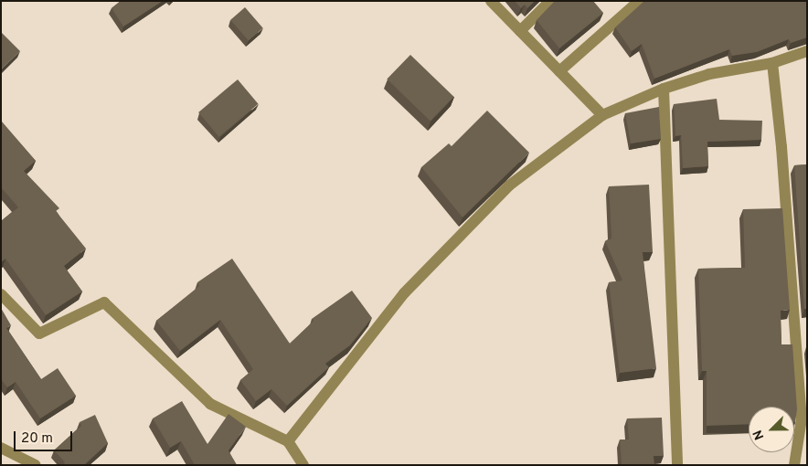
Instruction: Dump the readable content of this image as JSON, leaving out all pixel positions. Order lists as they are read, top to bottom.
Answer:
{
  "scale_bar": "20 m",
  "north": "bottom left"
}
